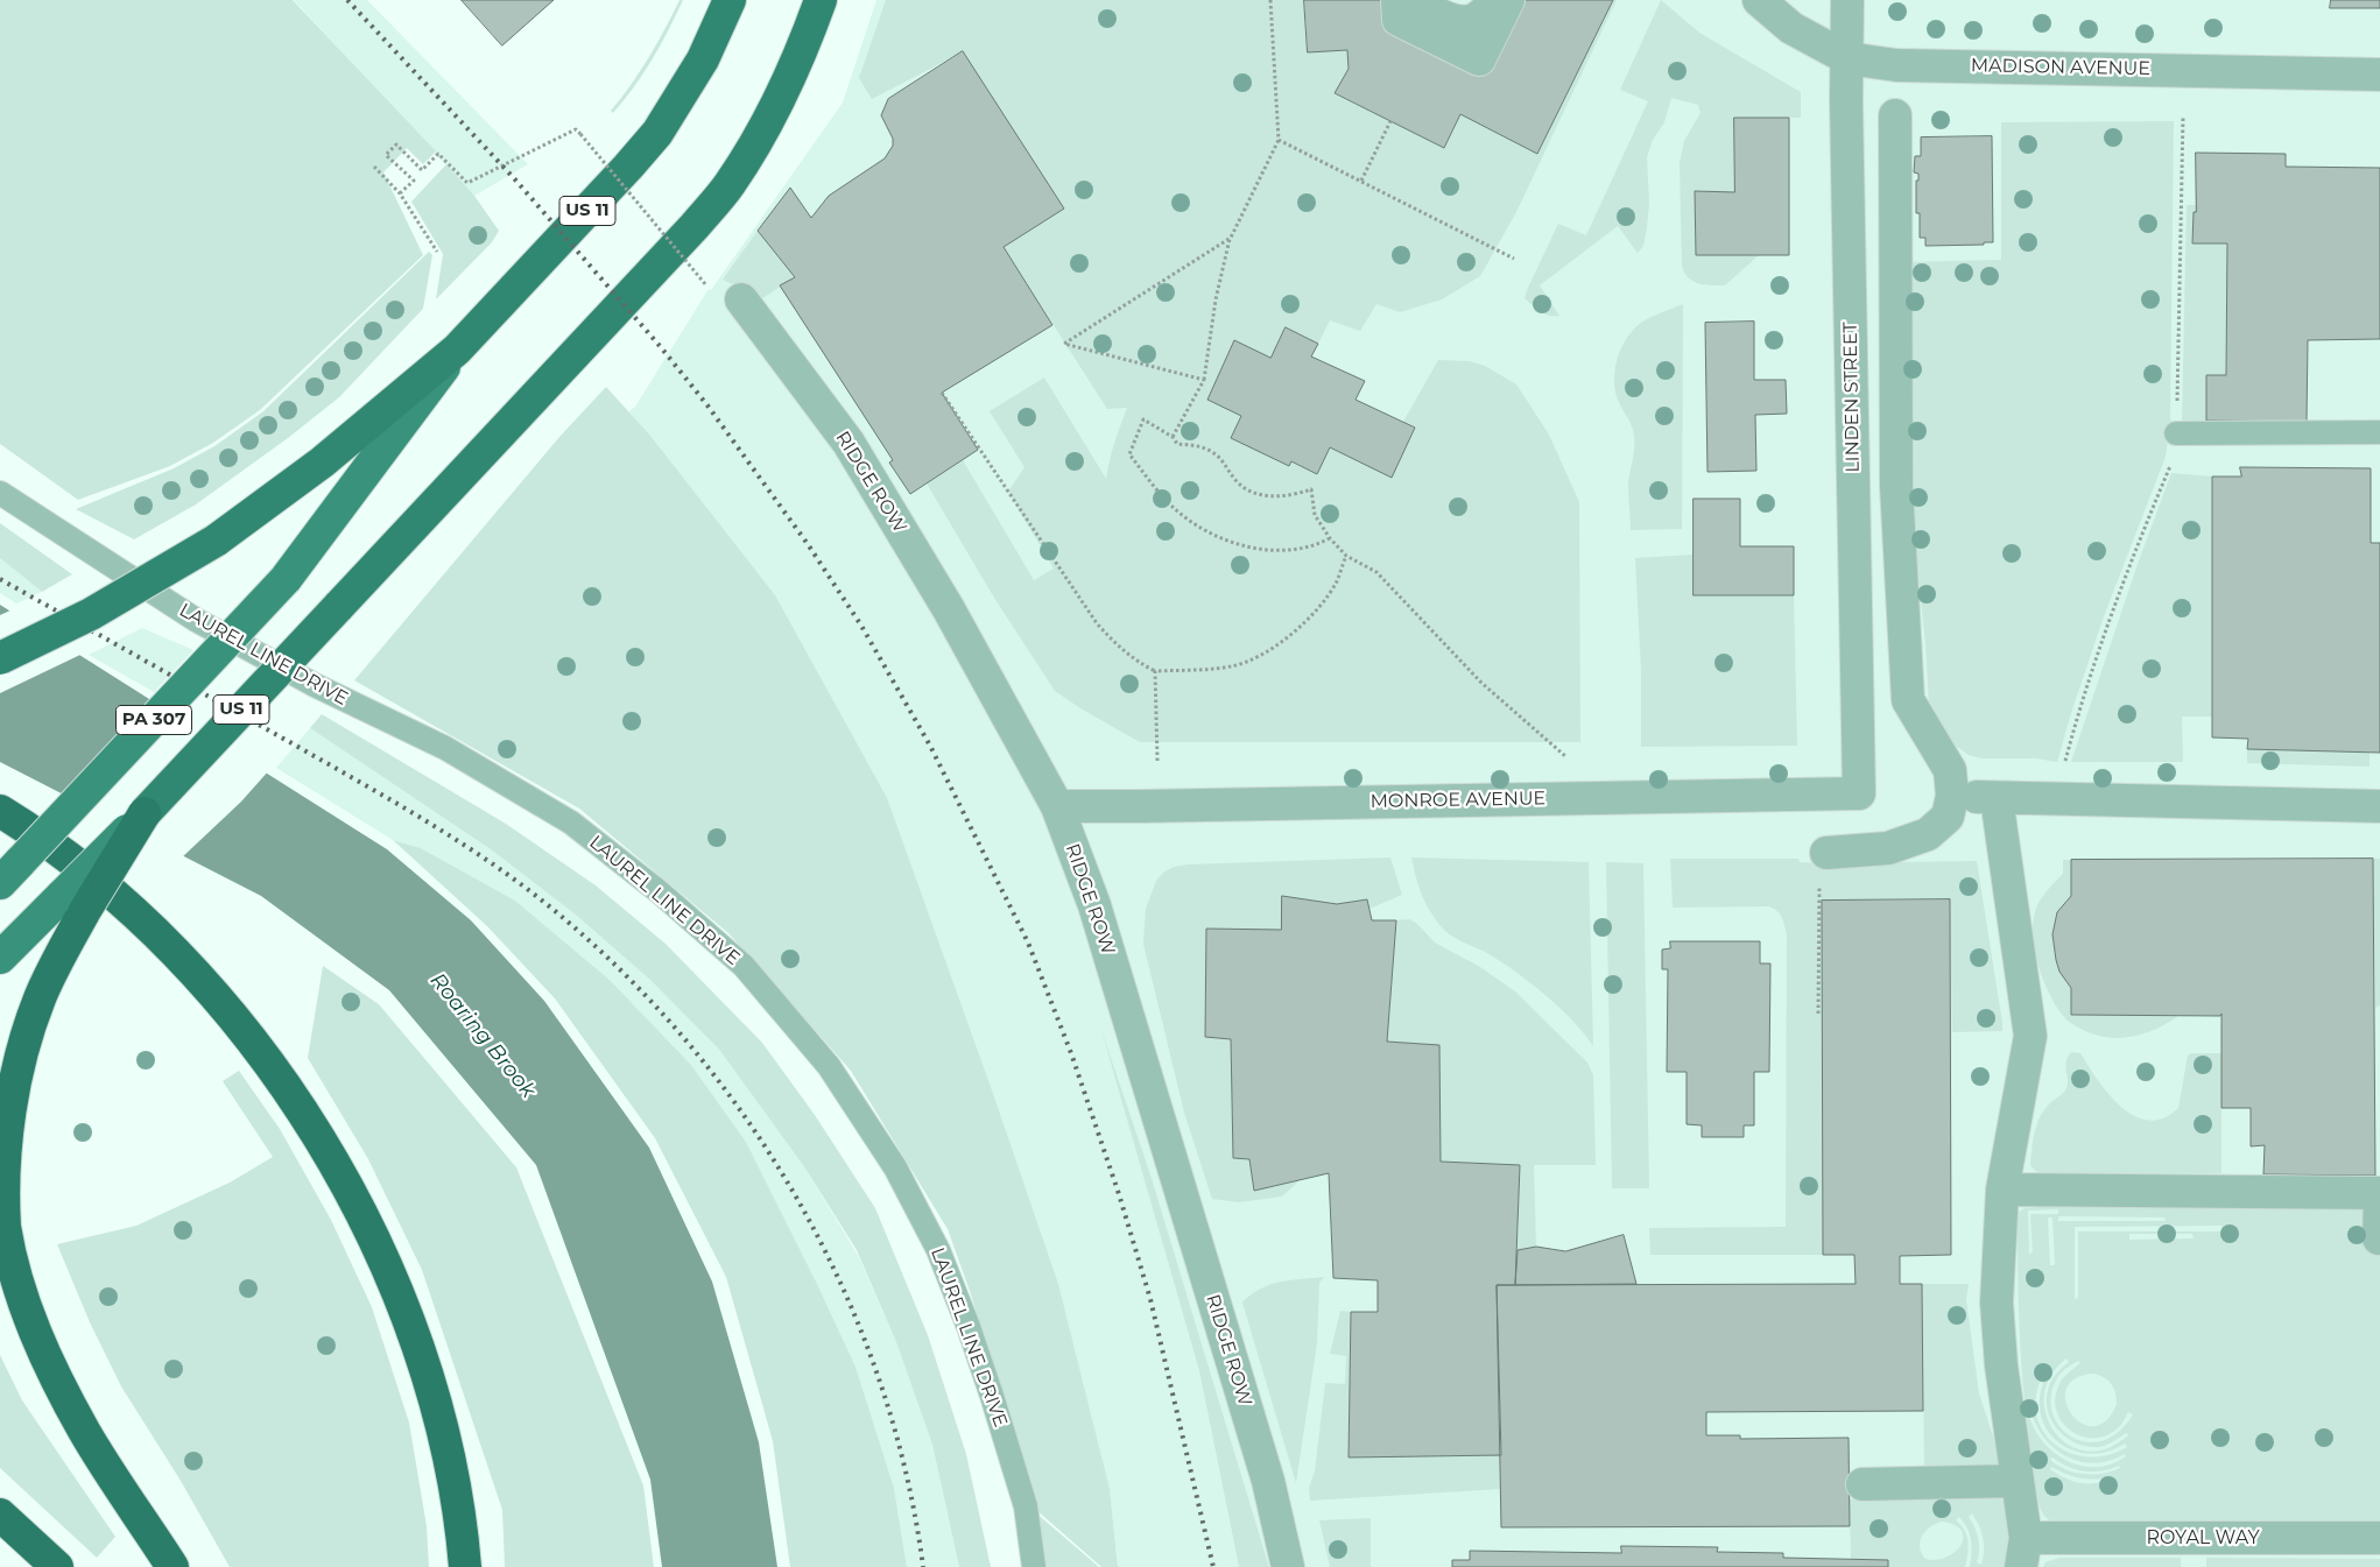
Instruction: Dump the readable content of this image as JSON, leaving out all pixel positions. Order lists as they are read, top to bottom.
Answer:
{
  "streets": {
    "highway": ["US 11"],
    "main road": ["PA 307"],
    "street": [
      "MADISON AVENUE",
      "LINDEN STREET",
      "RIDGE ROW",
      "MONROE AVENUE",
      "ROYAL WAY"
    ],
    "lane": ["LAUREL LINE DRIVE"]
  },
  "crossings": [
    ["MADISON AVENUE", "LINDEN STREET"],
    ["US 11", "PA 307"],
    ["LINDEN STREET", "MONROE AVENUE"],
    ["RIDGE ROW", "MONROE AVENUE"]
  ],
  "water": ["Roaring Brook"]
}
